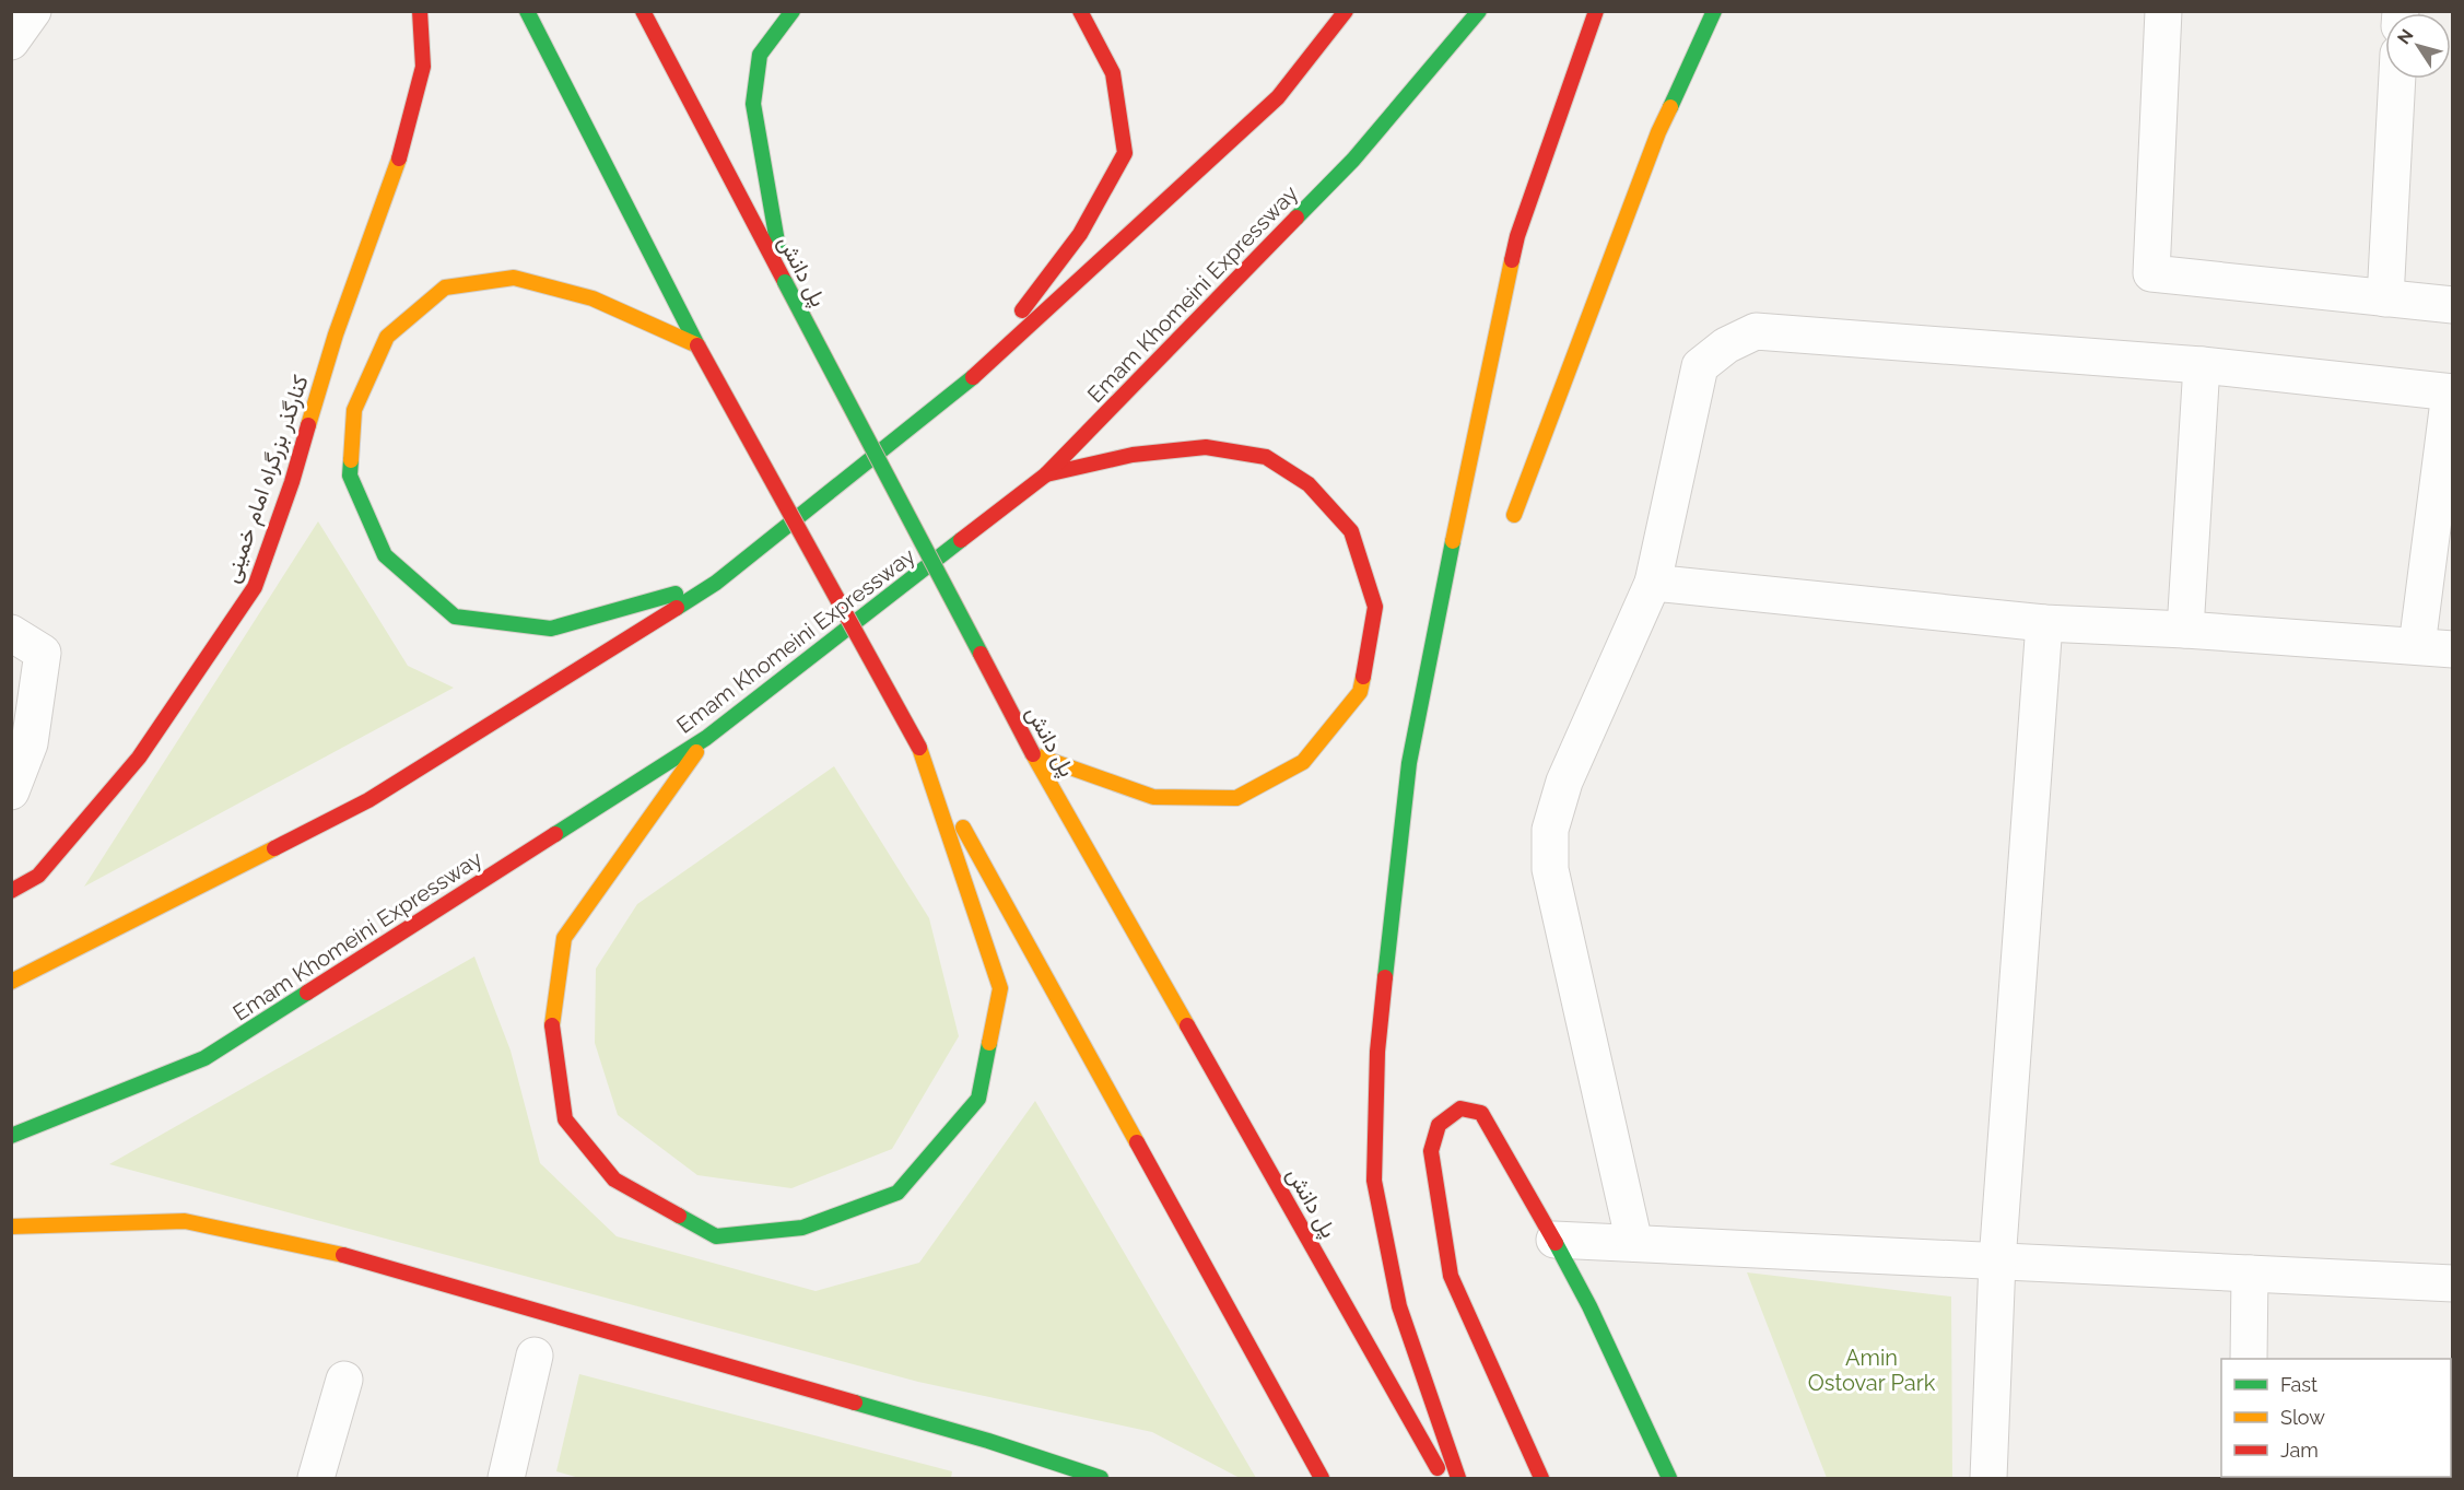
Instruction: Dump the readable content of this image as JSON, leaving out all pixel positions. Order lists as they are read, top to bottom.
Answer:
{
  "streets": {
    "main road": ["پل دانش", "Emam Khomeini Expressway", "کنارگذر بزرگراه امام خمینی"]
  },
  "parks": ["Amin Ostovar Park"],
  "legend": ["Fast", "Slow", "Jam"],
  "north": "top left"
}
